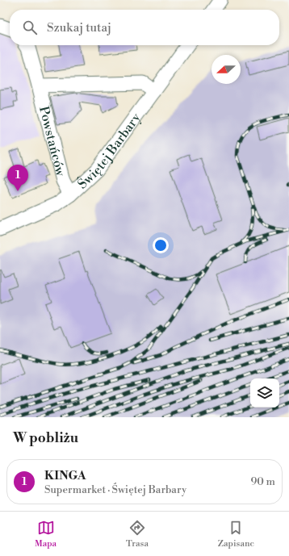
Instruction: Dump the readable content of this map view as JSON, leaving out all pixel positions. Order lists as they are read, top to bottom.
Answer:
{
  "streets": {
    "street": ["Powstańców", "Świętej Barbary"]
  },
  "crossings": [
    ["Powstańców", "Świętej Barbary"]
  ],
  "north": "left",
  "page": {
    "search": "Szukaj tutaj",
    "pins": "1",
    "heading": "W pobliżu",
    "list": [
      {
        "mark": "1",
        "name": "KINGA",
        "note": "Supermarket · Świętej Barbary",
        "value": "90 m"
      }
    ],
    "nav": ["Mapa", "Trasa", "Zapisane"]
  }
}
